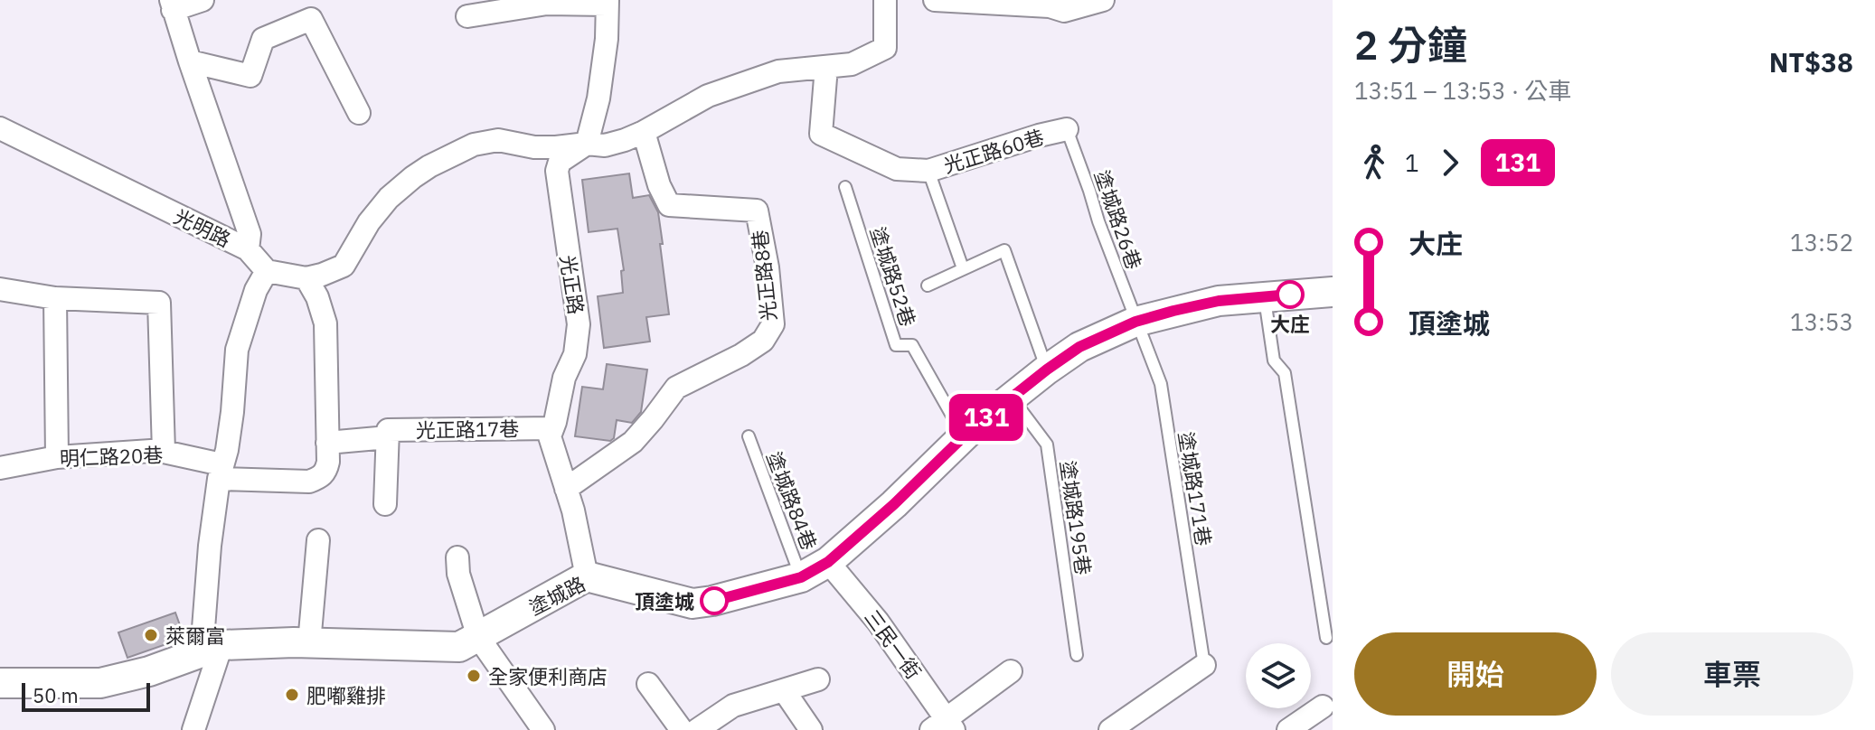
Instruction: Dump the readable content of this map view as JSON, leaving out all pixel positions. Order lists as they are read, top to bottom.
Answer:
{
  "streets": {
    "street": [
      "光正路60巷",
      "光明路",
      "光正路8巷",
      "光正路",
      "光正路17巷",
      "明仁路20巷",
      "塗城路",
      "三民一街"
    ],
    "lane": [
      "塗城路26巷",
      "塗城路52巷",
      "塗城路171巷",
      "塗城路84巷",
      "塗城路195巷"
    ]
  },
  "crossings": [
    ["光正路60巷", "塗城路26巷"],
    ["塗城路26巷", "塗城路171巷"],
    ["塗城路26巷", "塗城路"],
    ["光正路8巷", "光正路"],
    ["塗城路52巷", "塗城路"],
    ["光正路", "光正路17巷"],
    ["光正路", "塗城路"],
    ["塗城路171巷", "塗城路"],
    ["塗城路84巷", "塗城路"],
    ["塗城路195巷", "塗城路"],
    ["塗城路", "三民一街"]
  ],
  "places": [
    "大庄",
    "頂塗城",
    "萊爾富",
    "全家便利商店",
    "肥嘟雞排"
  ],
  "lines": ["bus line 131"],
  "scale_bar": "50 m",
  "page": {
    "on_map": "131",
    "heading": ["2 分鐘", "13:51 – 13:53 · 公車", "NT$38"],
    "legs": ["1", "131"],
    "list": [
      {
        "name": "大庄",
        "value": "13:52"
      },
      {
        "name": "頂塗城",
        "value": "13:53"
      }
    ],
    "buttons": ["開始", "車票"],
    "scale": "50 m"
  }
}
